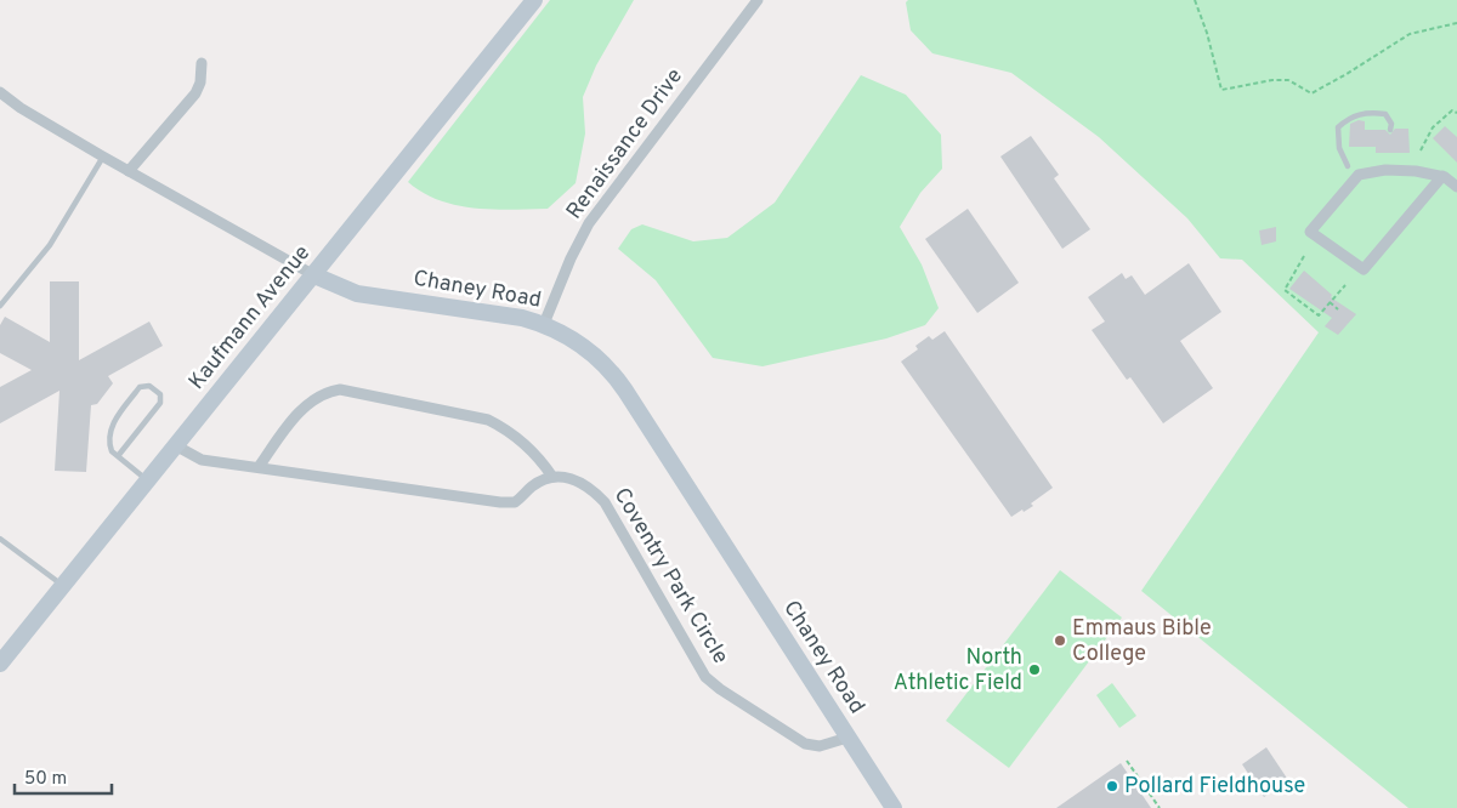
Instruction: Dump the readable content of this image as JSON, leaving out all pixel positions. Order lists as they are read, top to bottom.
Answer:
{
  "streets": {
    "main road": ["Chaney Road", "Kaufmann Avenue"],
    "street": ["Renaissance Drive", "Coventry Park Circle"]
  },
  "crossings": [
    ["Renaissance Drive", "Chaney Road"],
    ["Chaney Road", "Kaufmann Avenue"],
    ["Chaney Road", "Coventry Park Circle"]
  ],
  "places": ["Emmaus Bible College", "North Athletic Field", "Pollard Fieldhouse"],
  "scale_bar": "50 m"
}
